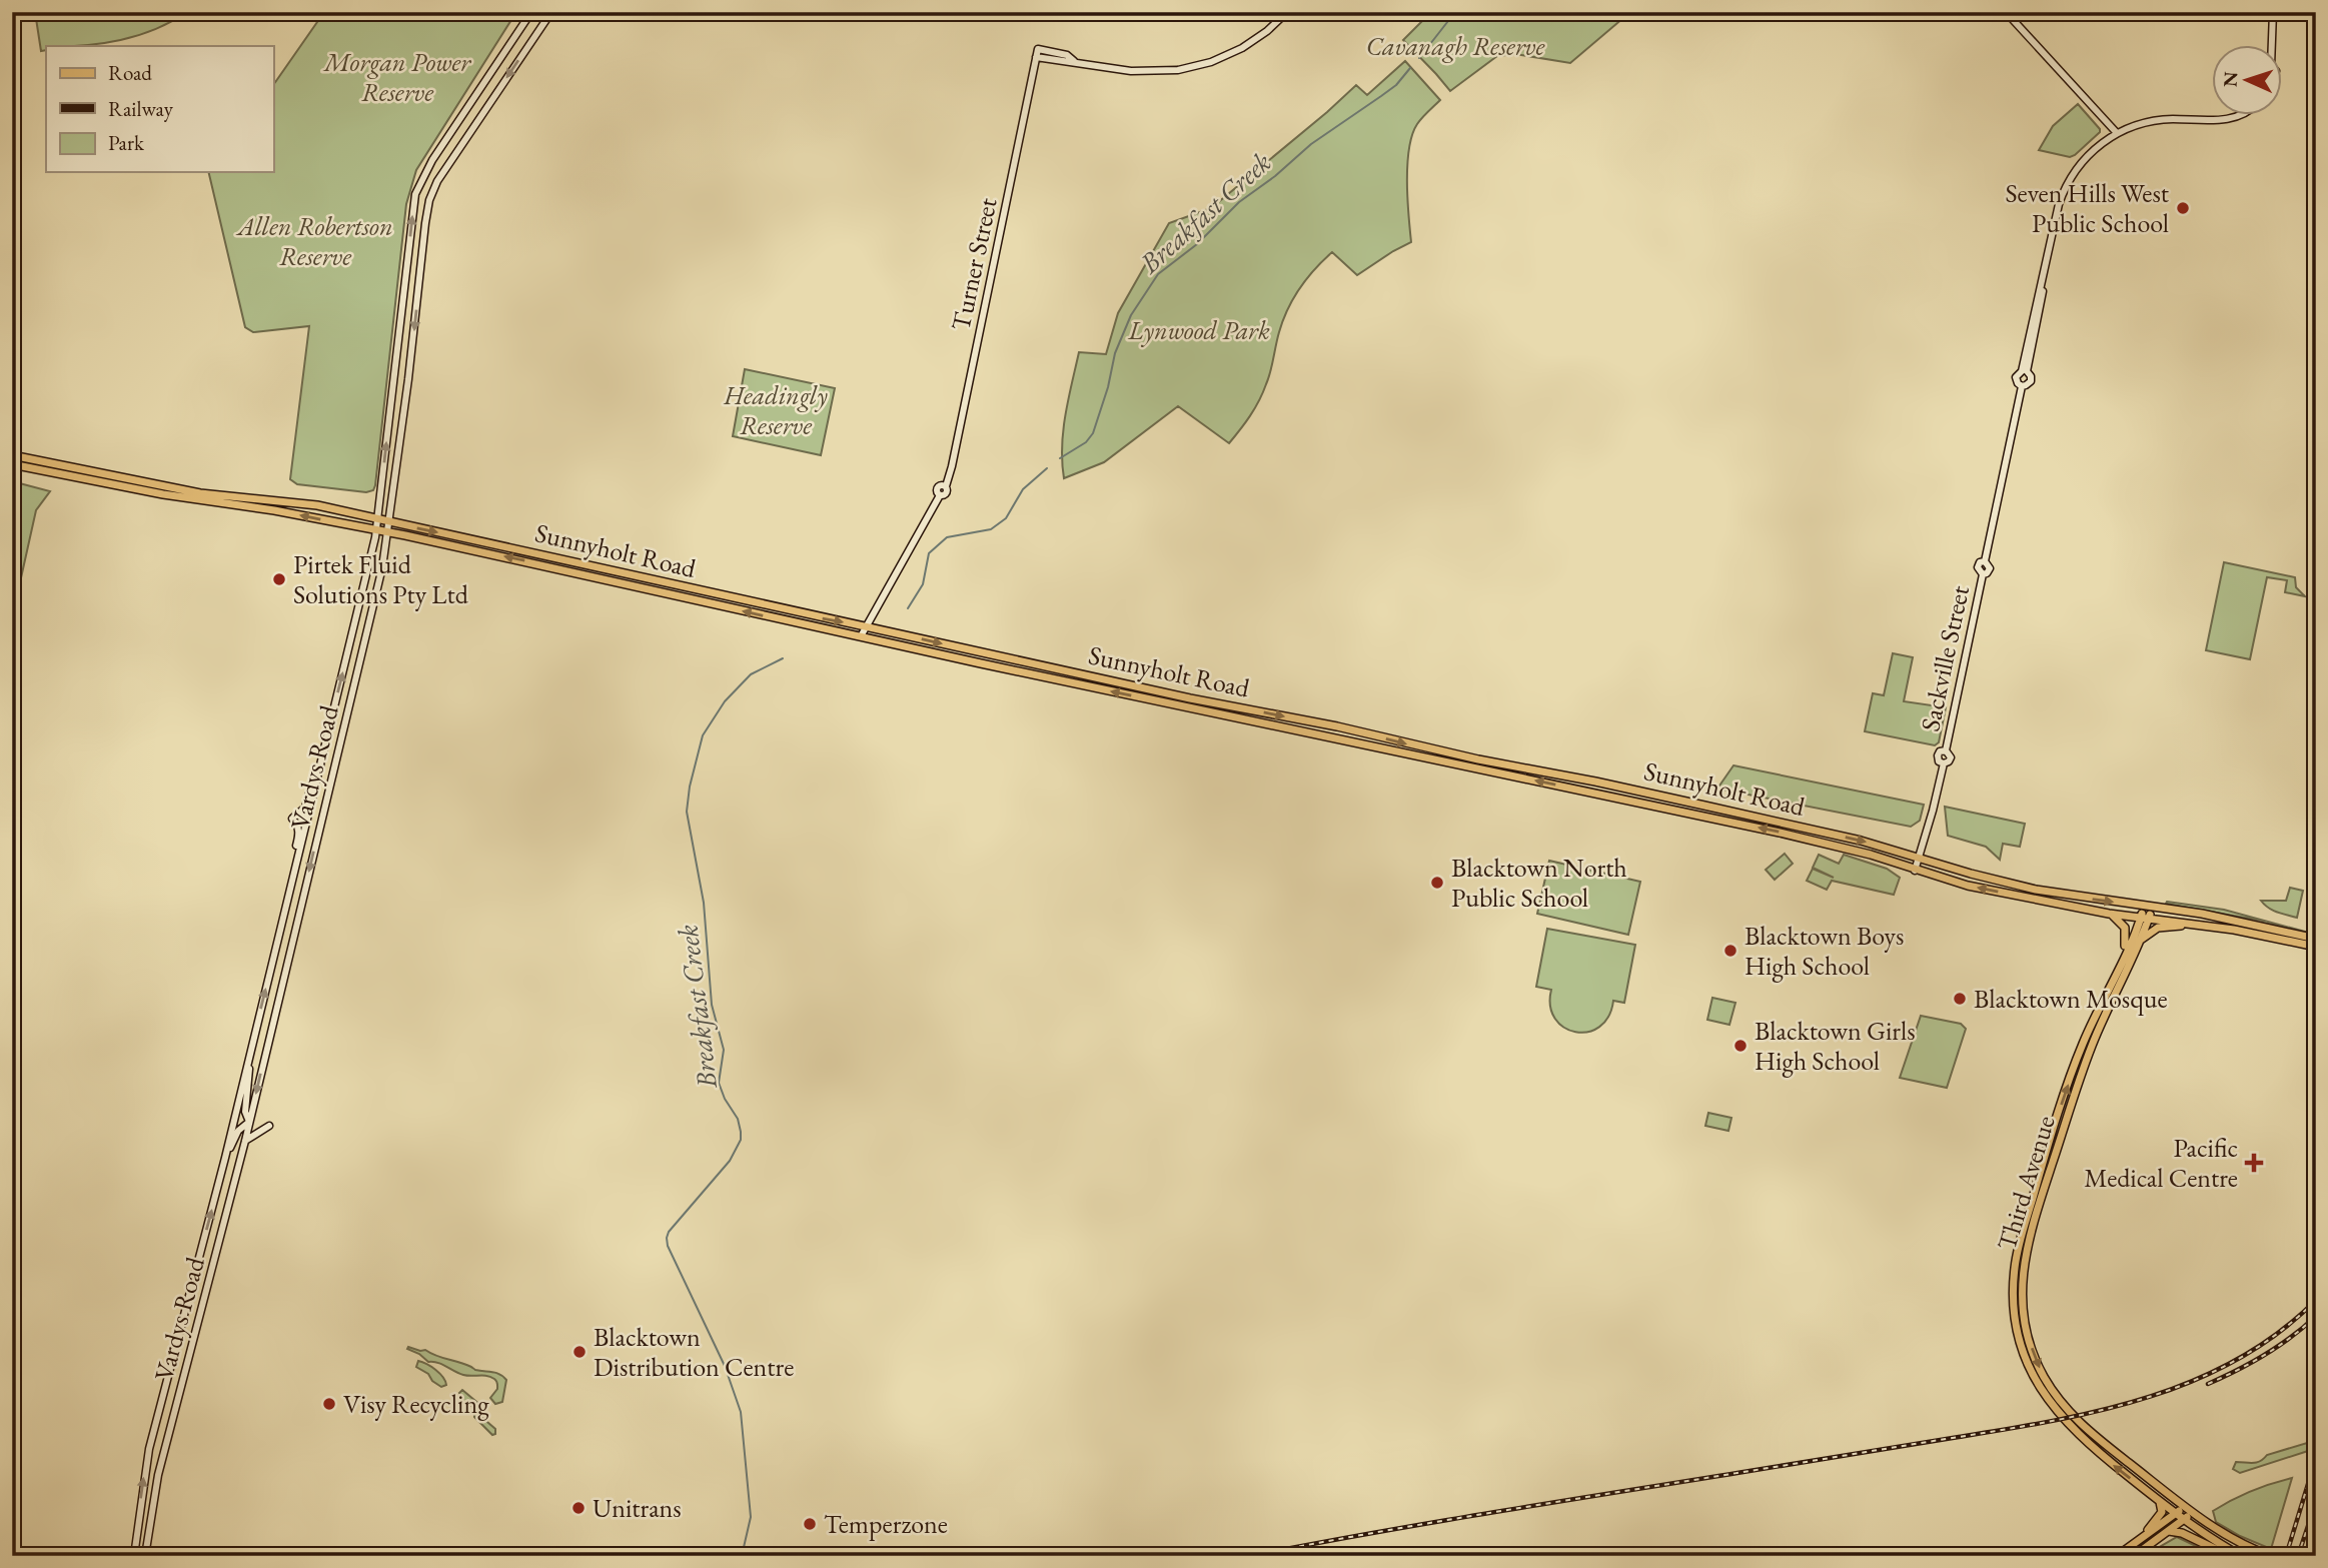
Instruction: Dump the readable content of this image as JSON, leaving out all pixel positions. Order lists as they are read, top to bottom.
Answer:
{
  "streets": {
    "main road": [
      "Turner Street",
      "Sunnyholt Road",
      "Sackville Street",
      "Vardys Road",
      "Third Avenue"
    ]
  },
  "crossings": [
    ["Turner Street", "Sunnyholt Road"],
    ["Sunnyholt Road", "Sackville Street"],
    ["Sunnyholt Road", "Vardys Road"],
    ["Sunnyholt Road", "Third Avenue"]
  ],
  "water": ["Breakfast Creek"],
  "parks": [
    "Cavanagh Reserve",
    "Morgan Power Reserve",
    "Allen Robertson Reserve",
    "Lynwood Park",
    "Headingly Reserve"
  ],
  "places": {
    "other": [
      "Seven Hills West Public School",
      "Pirtek Fluid Solutions Pty Ltd",
      "Blacktown North Public School",
      "Blacktown Boys High School",
      "Blacktown Mosque",
      "Blacktown Girls High School",
      "Blacktown Distribution Centre",
      "Visy Recycling",
      "Unitrans",
      "Temperzone"
    ],
    "health": ["Pacific Medical Centre"]
  },
  "legend": ["Road", "Railway", "Park"],
  "north": "left"
}
